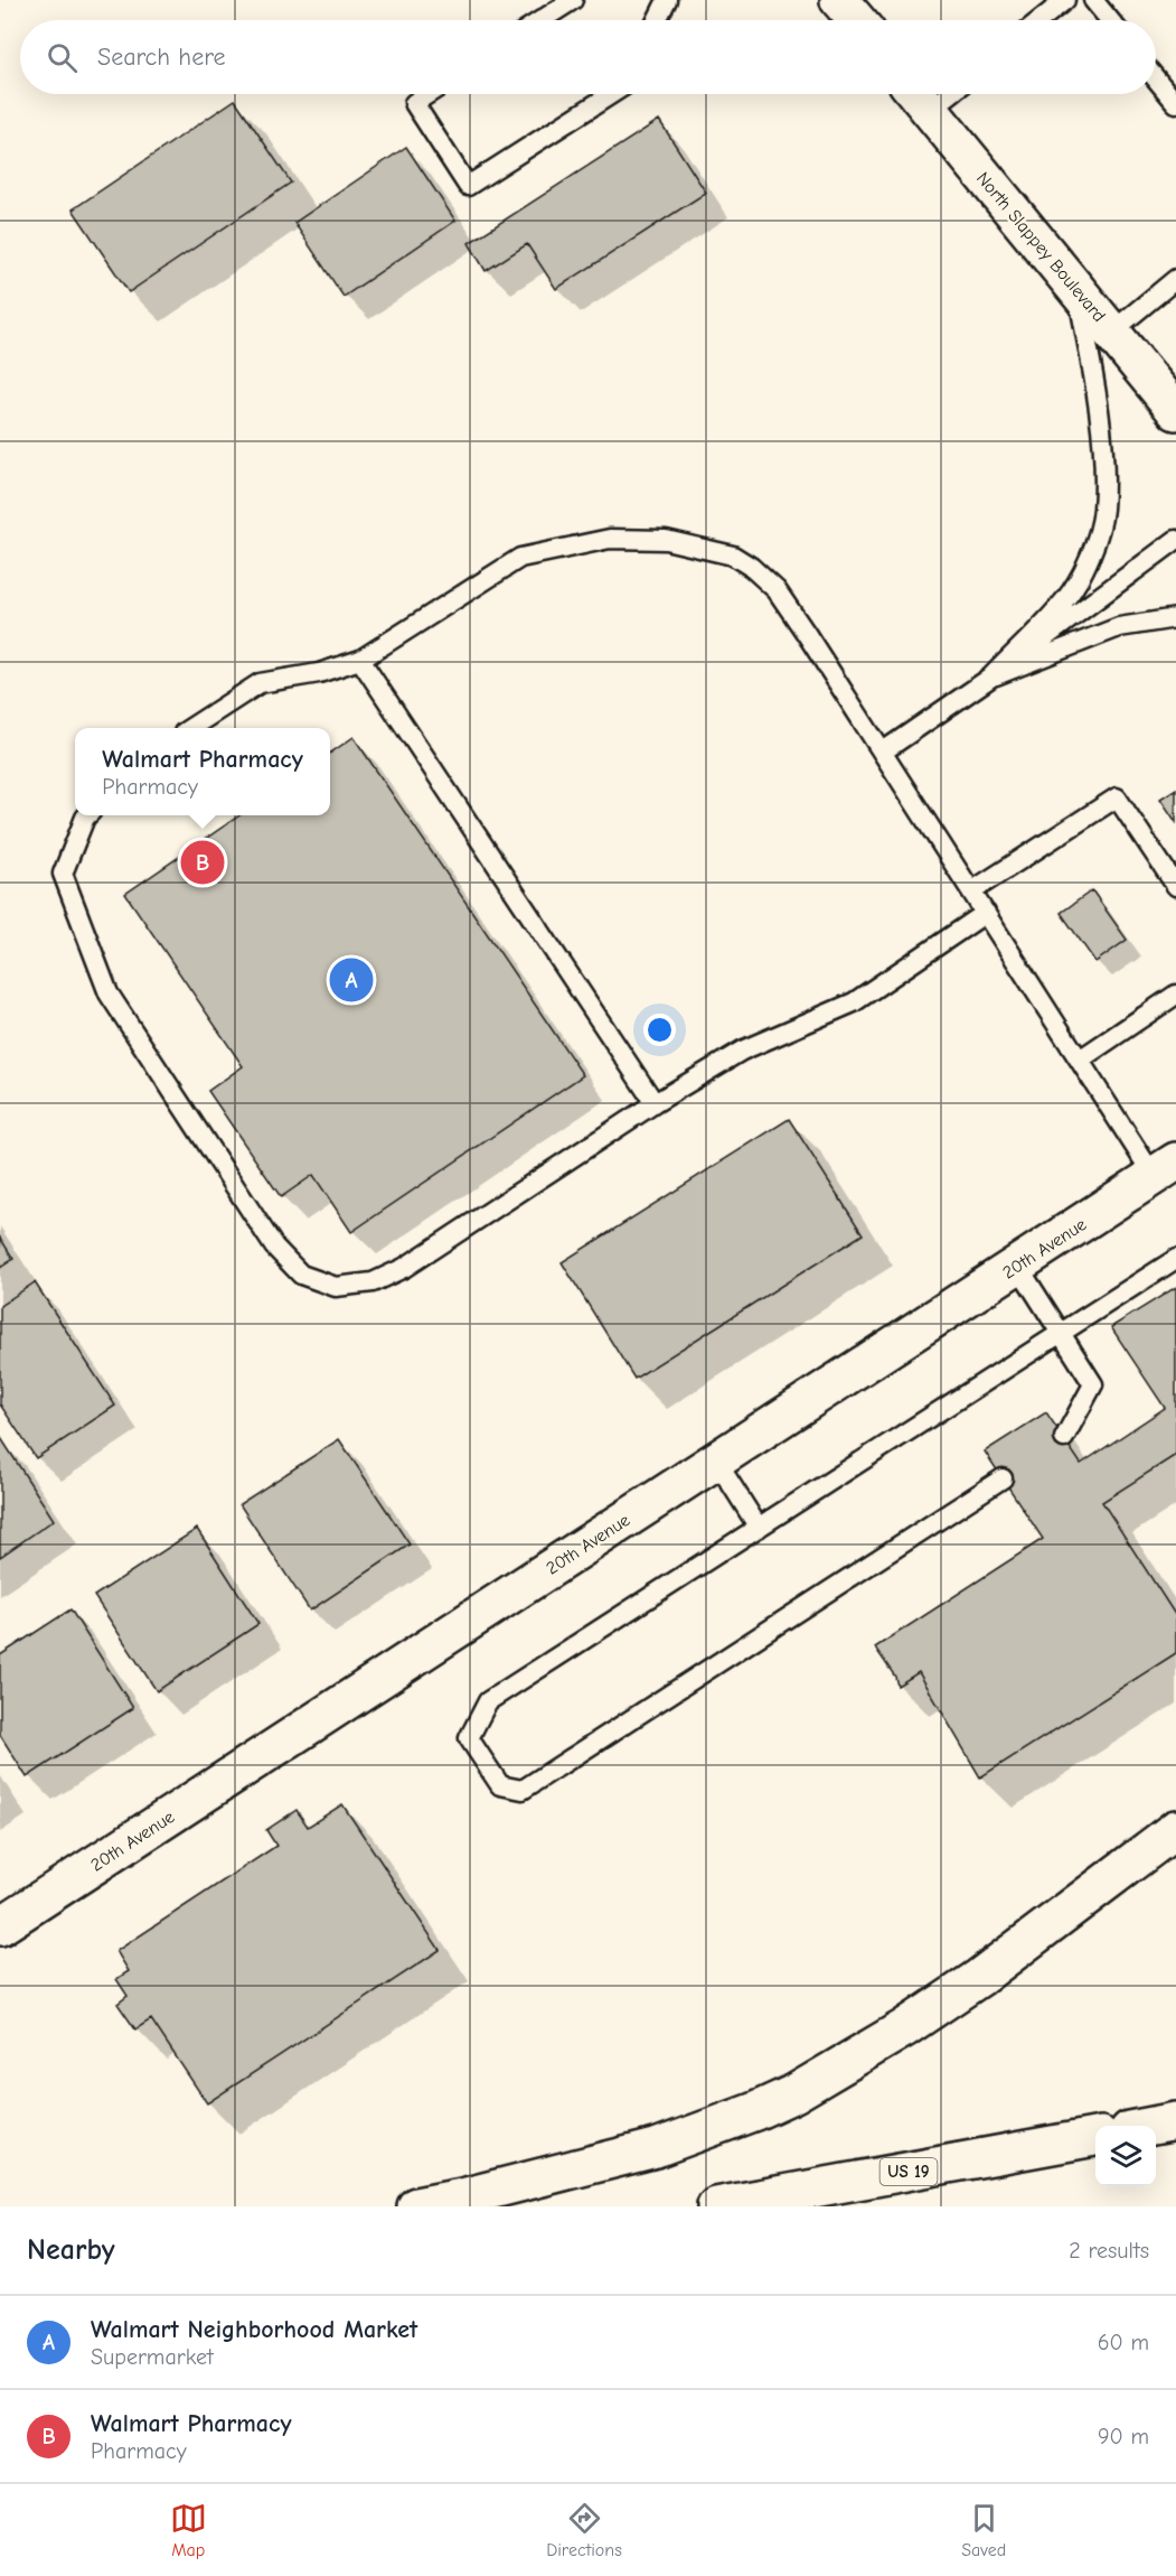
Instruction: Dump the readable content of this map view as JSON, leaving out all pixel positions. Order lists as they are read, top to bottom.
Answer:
{
  "streets": {
    "main road": ["North Slappey Boulevard", "20th Avenue", "US 19"]
  },
  "page": {
    "search": "Search here",
    "popup": ["Walmart Pharmacy", "Pharmacy"],
    "pins": ["B", "A"],
    "heading": ["Nearby", "2 results"],
    "list": [
      {
        "mark": "A",
        "name": "Walmart Neighborhood Market",
        "note": "Supermarket",
        "value": "60 m"
      },
      {
        "mark": "B",
        "name": "Walmart Pharmacy",
        "note": "Pharmacy",
        "value": "90 m"
      }
    ],
    "nav": ["Map", "Directions", "Saved"]
  }
}
